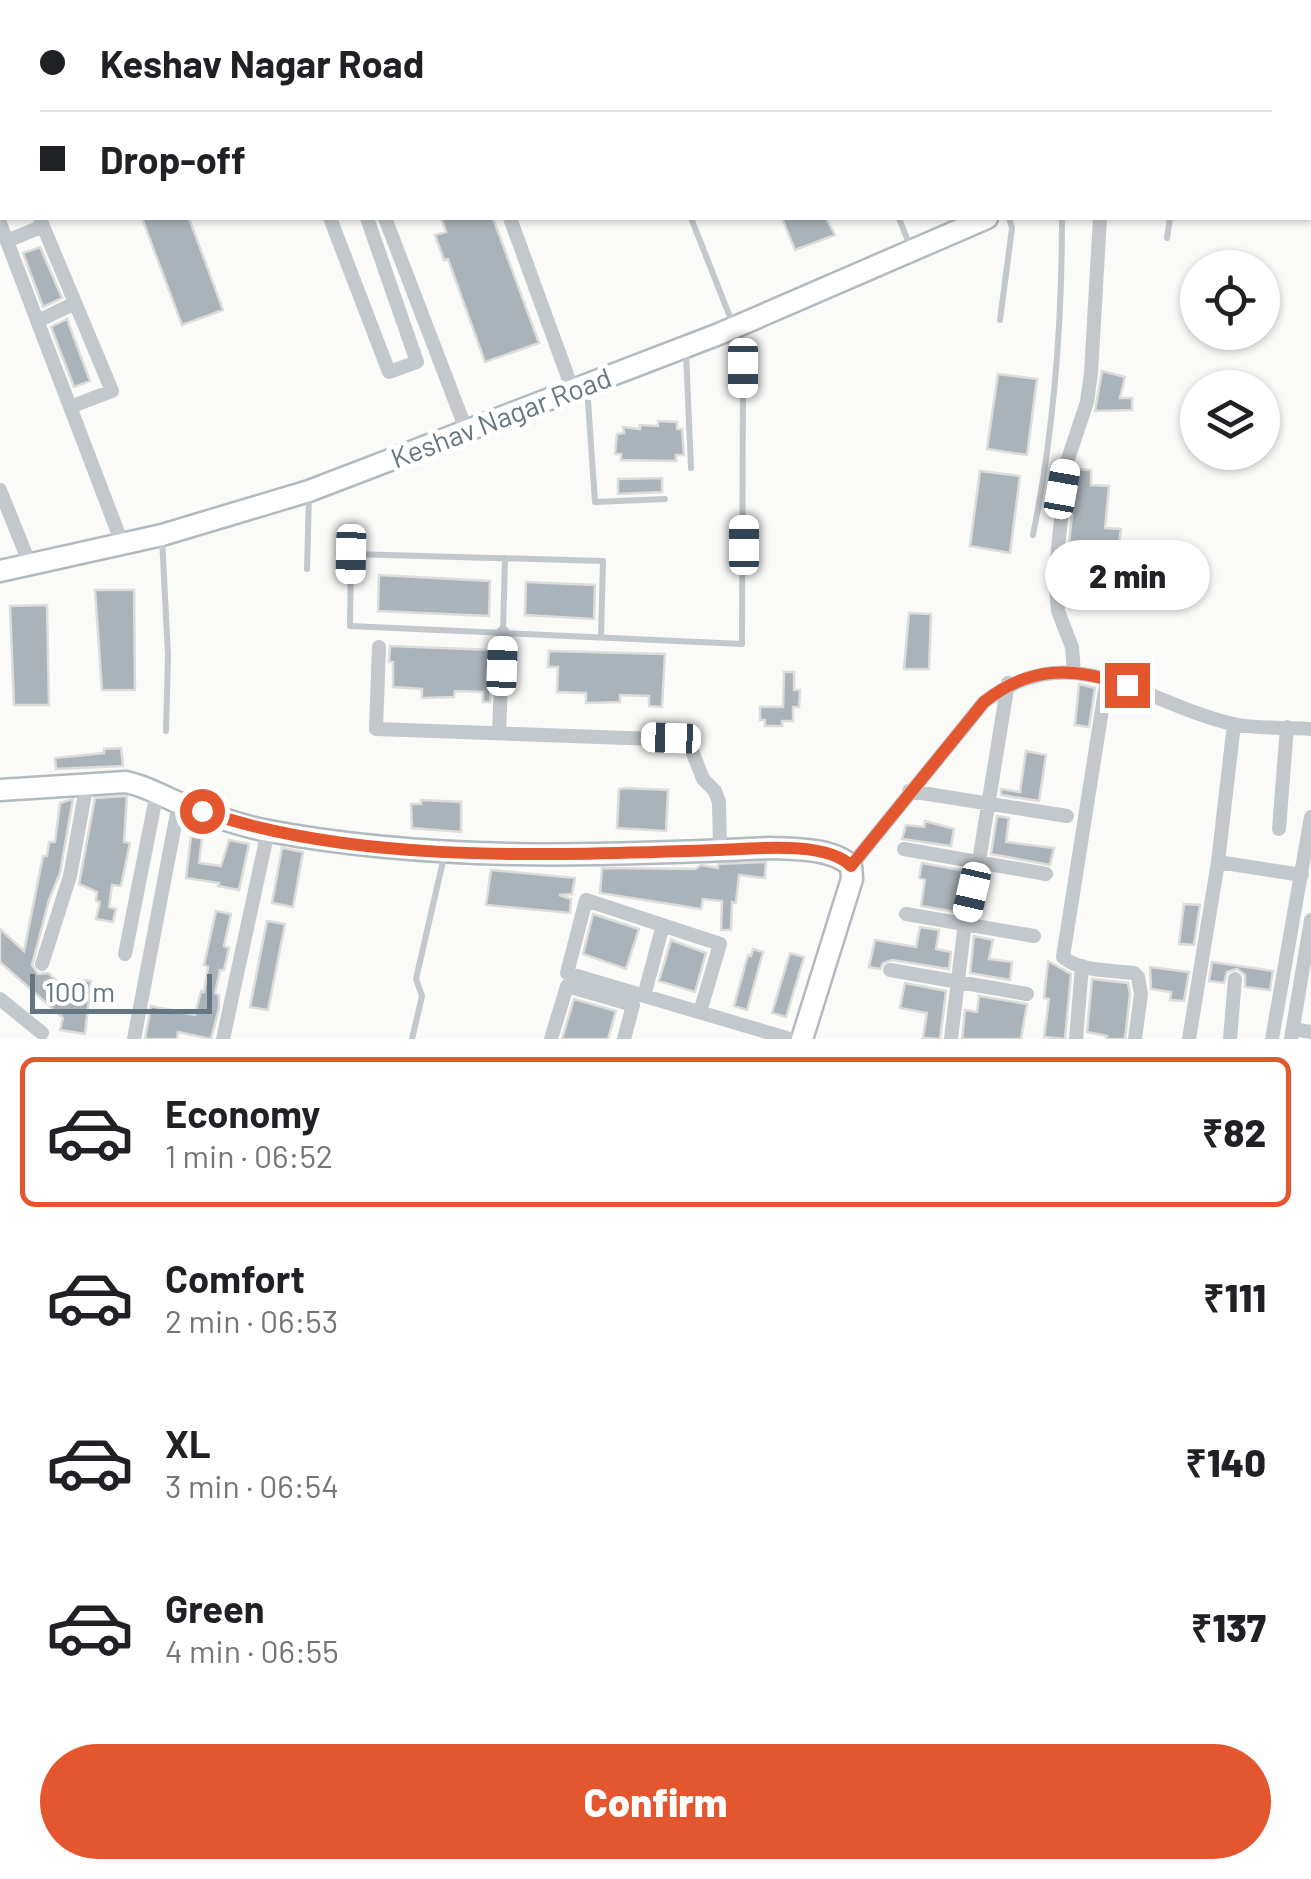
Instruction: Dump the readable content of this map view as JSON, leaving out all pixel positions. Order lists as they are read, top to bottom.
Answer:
{
  "streets": {
    "street": ["Keshav Nagar Road"]
  },
  "scale_bar": "100 m",
  "page": {
    "banner": ["Keshav Nagar Road", "Drop-off"],
    "bubble": "2 min",
    "scale": "100 m",
    "list": [
      {
        "name": "Economy",
        "note": "1 min · 06:52",
        "value": "₹82"
      },
      {
        "name": "Comfort",
        "note": "2 min · 06:53",
        "value": "₹111"
      },
      {
        "name": "XL",
        "note": "3 min · 06:54",
        "value": "₹140"
      },
      {
        "name": "Green",
        "note": "4 min · 06:55",
        "value": "₹137"
      }
    ],
    "buttons": "Confirm"
  }
}
